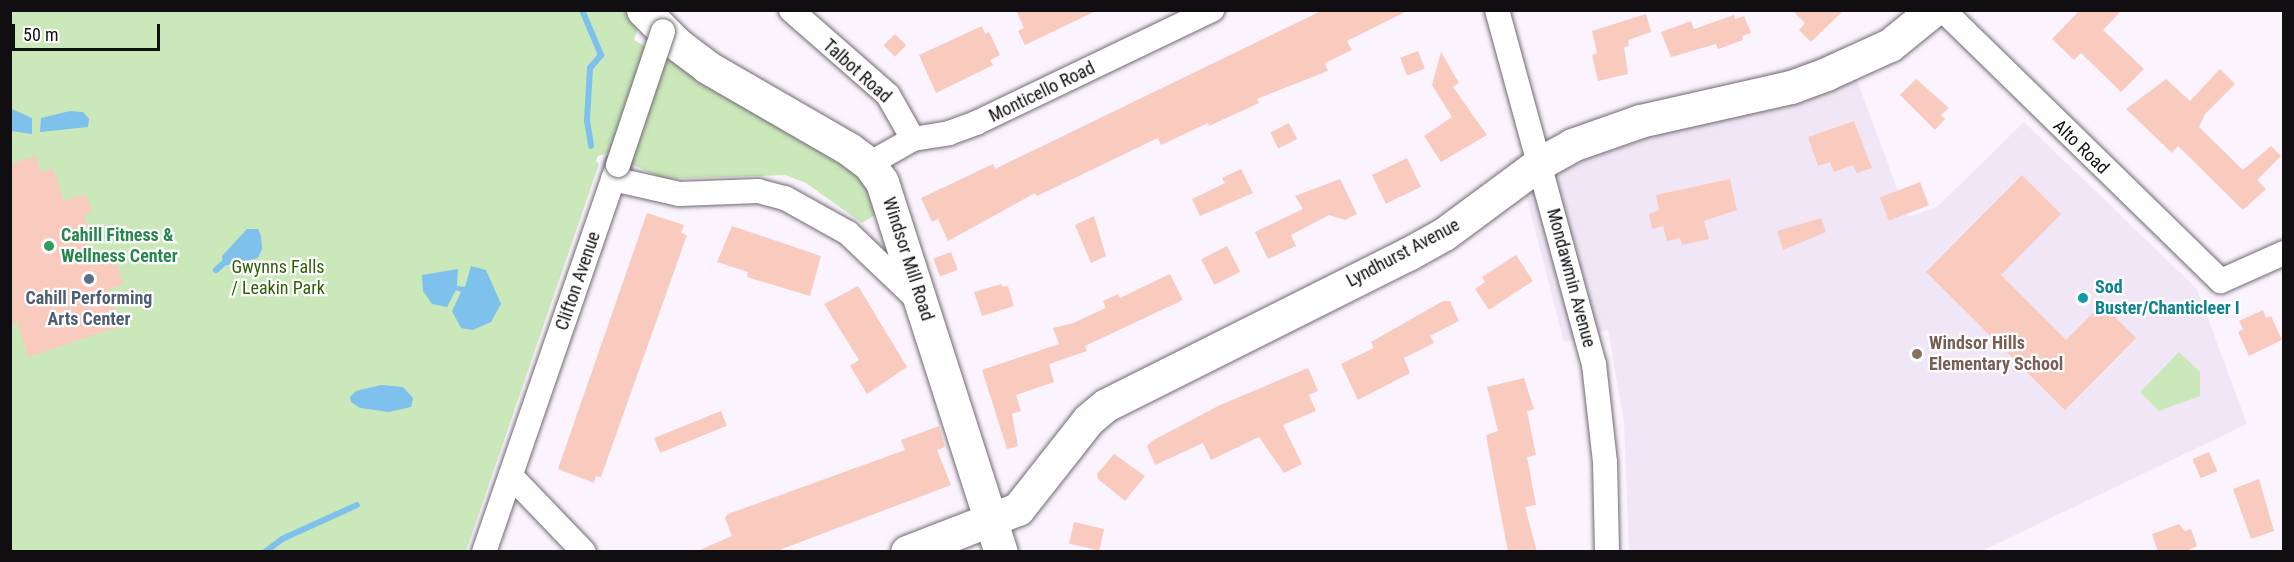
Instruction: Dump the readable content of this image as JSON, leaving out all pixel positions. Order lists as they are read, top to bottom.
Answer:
{
  "streets": {
    "street": [
      "Talbot Road",
      "Monticello Road",
      "Alto Road",
      "Lyndhurst Avenue",
      "Windsor Mill Road",
      "Mondawmin Avenue",
      "Clifton Avenue"
    ]
  },
  "crossings": [
    ["Talbot Road", "Monticello Road"],
    ["Monticello Road", "Windsor Mill Road"],
    ["Lyndhurst Avenue", "Windsor Mill Road"],
    ["Lyndhurst Avenue", "Mondawmin Avenue"]
  ],
  "parks": ["Gwynns Falls / Leakin Park"],
  "places": [
    "Cahill Fitness & Wellness Center",
    "Cahill Performing Arts Center",
    "Sod Buster/Chanticleer I",
    "Windsor Hills Elementary School"
  ],
  "scale_bar": "50 m"
}
